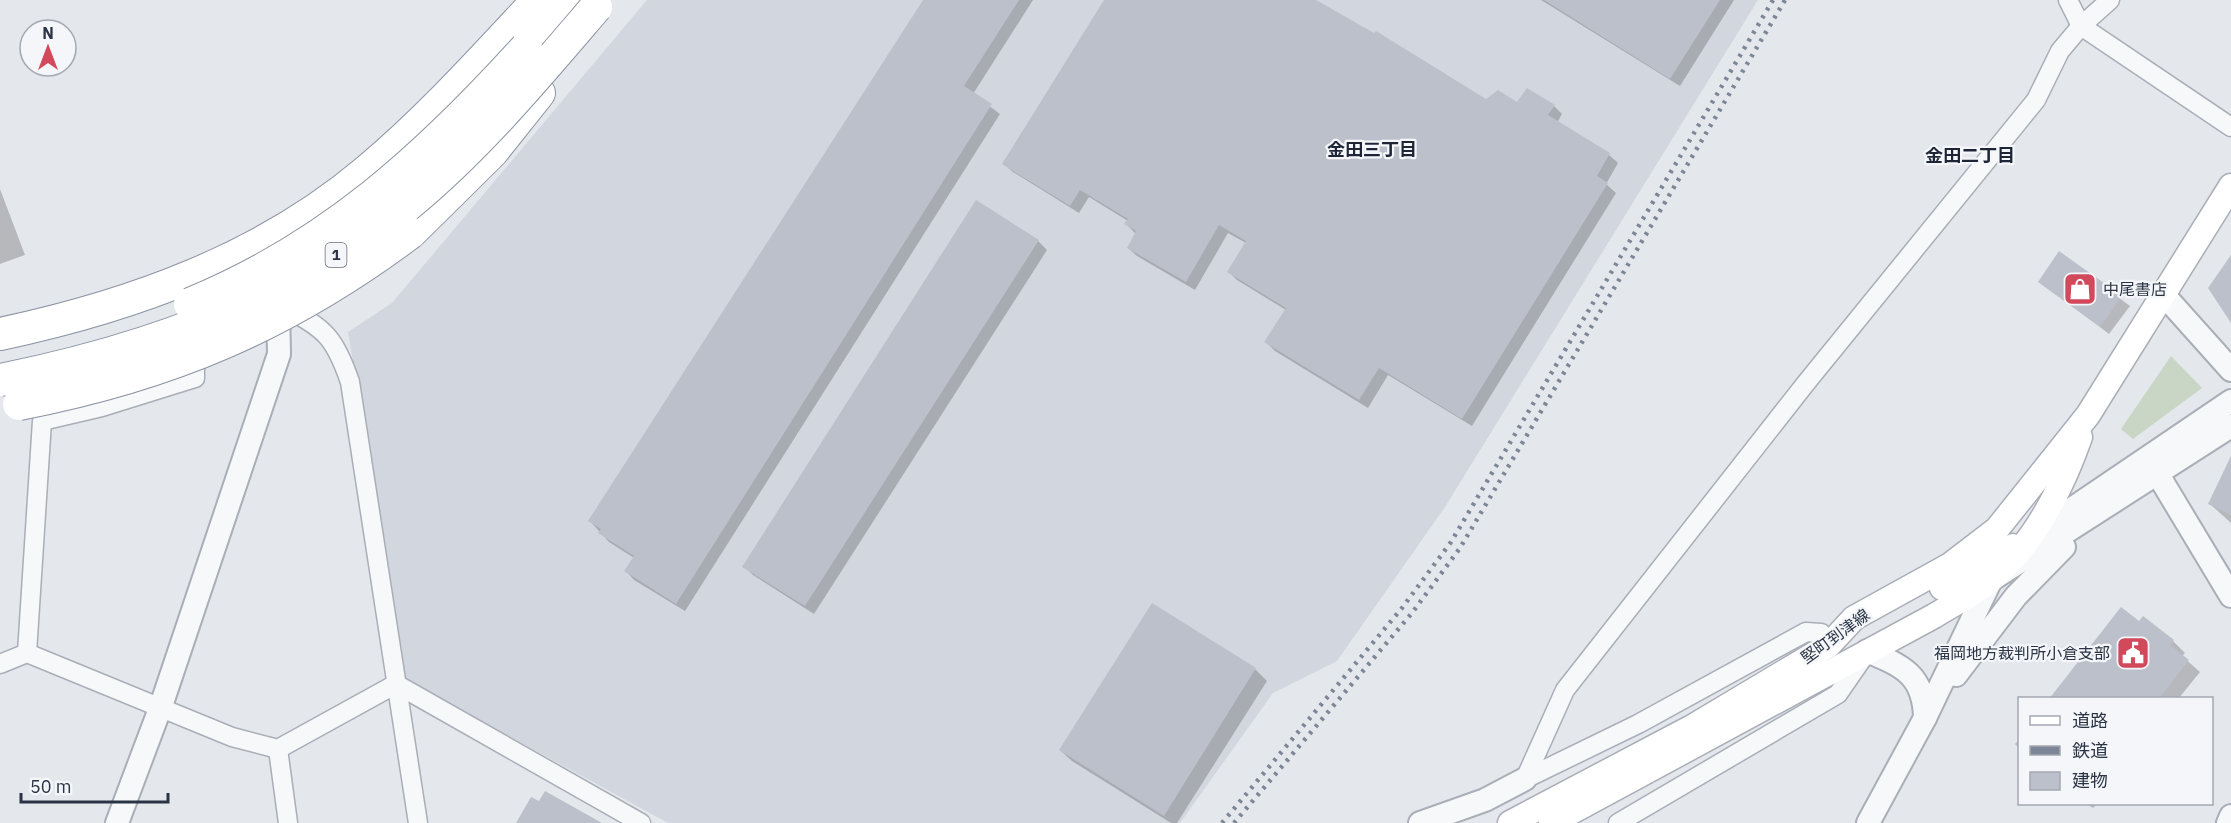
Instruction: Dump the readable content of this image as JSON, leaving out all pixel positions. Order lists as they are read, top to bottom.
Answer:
{
  "streets": {
    "highway": ["1"],
    "main road": ["堅町到津線"]
  },
  "districts": ["金田三丁目", "金田二丁目"],
  "places": {
    "shop": ["中尾書店"],
    "public building": ["福岡地方裁判所小倉支部"]
  },
  "legend": ["道路", "鉄道", "建物"],
  "scale_bar": "50 m",
  "north": "top"
}
